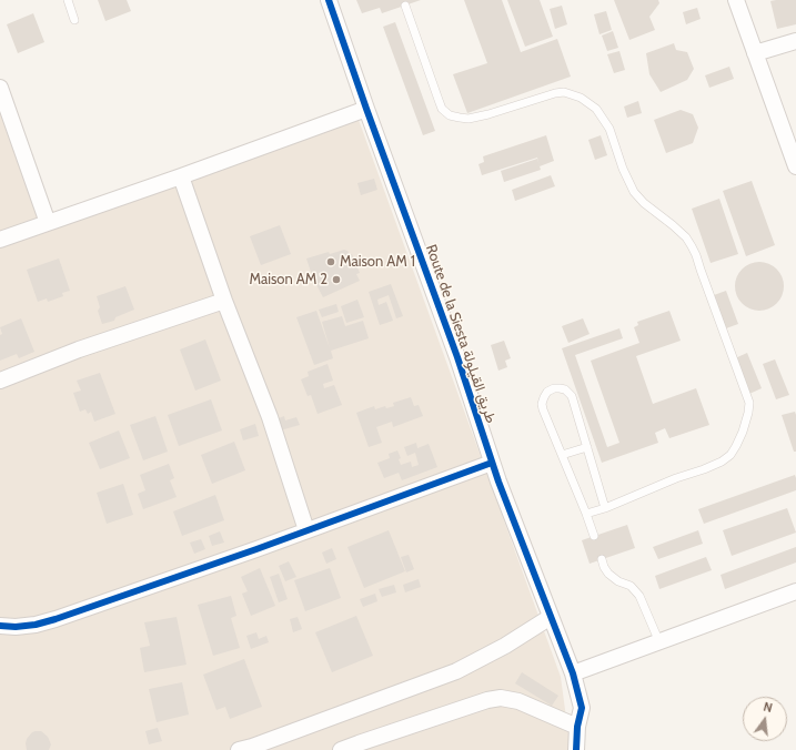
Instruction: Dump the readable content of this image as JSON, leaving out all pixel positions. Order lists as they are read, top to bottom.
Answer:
{
  "streets": {
    "street": ["Route de la Siesta طريق القيلولة"]
  },
  "places": ["Maison AM 1", "Maison AM 2"],
  "north": "top"
}
